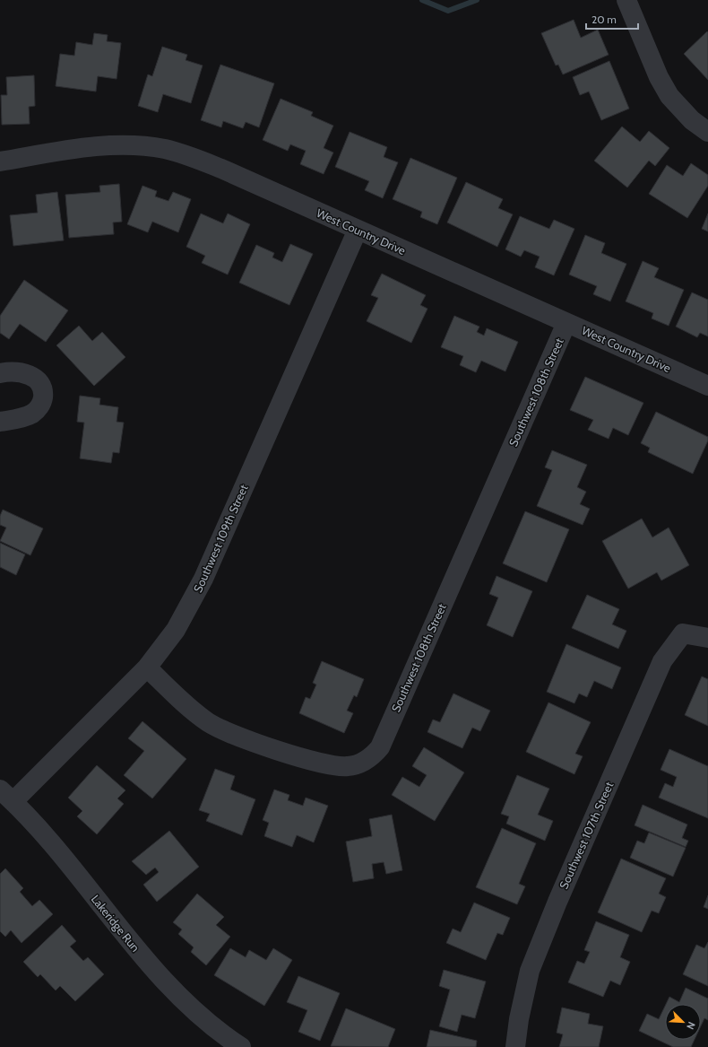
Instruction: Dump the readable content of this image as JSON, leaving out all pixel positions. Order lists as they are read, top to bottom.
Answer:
{
  "streets": {
    "street": [
      "West Country Drive",
      "Southwest 108th Street",
      "Southwest 109th Street",
      "Southwest 107th Street",
      "Lakeridge Run"
    ]
  },
  "crossings": [
    ["West Country Drive", "Southwest 108th Street"],
    ["West Country Drive", "Southwest 109th Street"],
    ["Southwest 108th Street", "Southwest 109th Street"],
    ["Southwest 109th Street", "Lakeridge Run"]
  ],
  "scale_bar": "20 m",
  "north": "bottom right"
}
